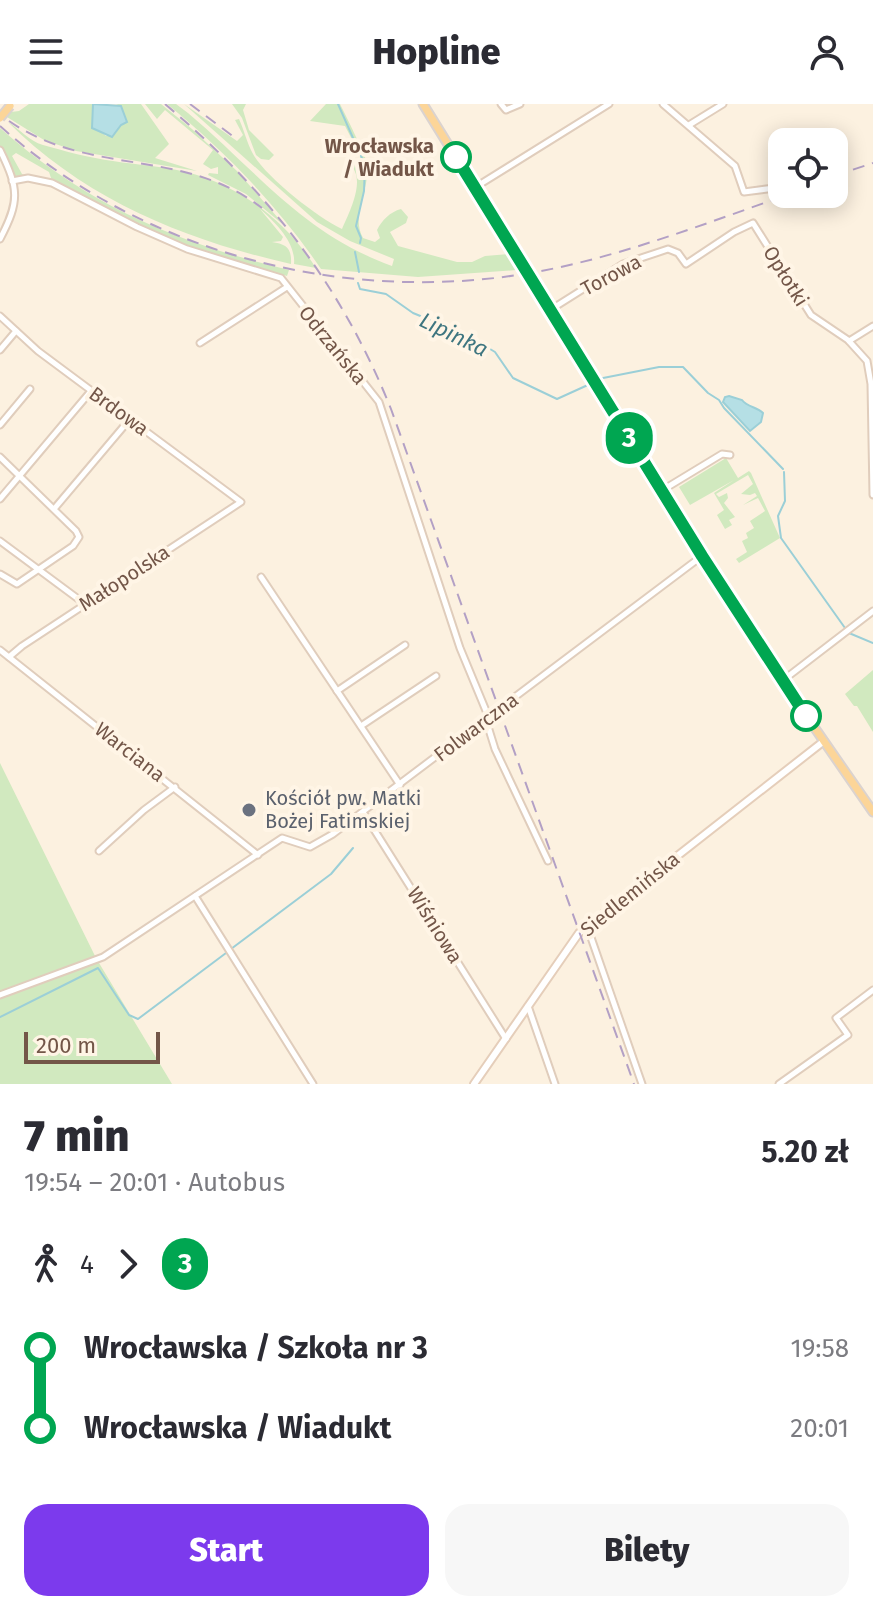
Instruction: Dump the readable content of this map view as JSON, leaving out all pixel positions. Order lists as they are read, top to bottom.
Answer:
{
  "streets": {
    "street": [
      "Torowa",
      "Opłotki",
      "Odrzańska",
      "Brdowa",
      "Małopolska",
      "Folwarczna",
      "Warciana",
      "Siedlemińska",
      "Wiśniowa"
    ]
  },
  "crossings": [
    ["Torowa", "Opłotki"],
    ["Odrzańska", "Folwarczna"],
    ["Brdowa", "Małopolska"],
    ["Małopolska", "Warciana"],
    ["Folwarczna", "Warciana"],
    ["Folwarczna", "Wiśniowa"],
    ["Siedlemińska", "Wiśniowa"]
  ],
  "water": ["Lipinka"],
  "places": ["Wrocławska / Wiadukt", "Kościół pw. Matki Bożej Fatimskiej"],
  "lines": ["bus line 3"],
  "scale_bar": "200 m",
  "page": {
    "header": "Hopline",
    "on_map": "3",
    "scale": "200 m",
    "heading": ["7 min", "19:54 – 20:01 · Autobus", "5.20 zł"],
    "legs": ["4", "3"],
    "list": [
      {
        "name": "Wrocławska / Szkoła nr 3",
        "value": "19:58"
      },
      {
        "name": "Wrocławska / Wiadukt",
        "value": "20:01"
      }
    ],
    "buttons": ["Start", "Bilety"]
  }
}
